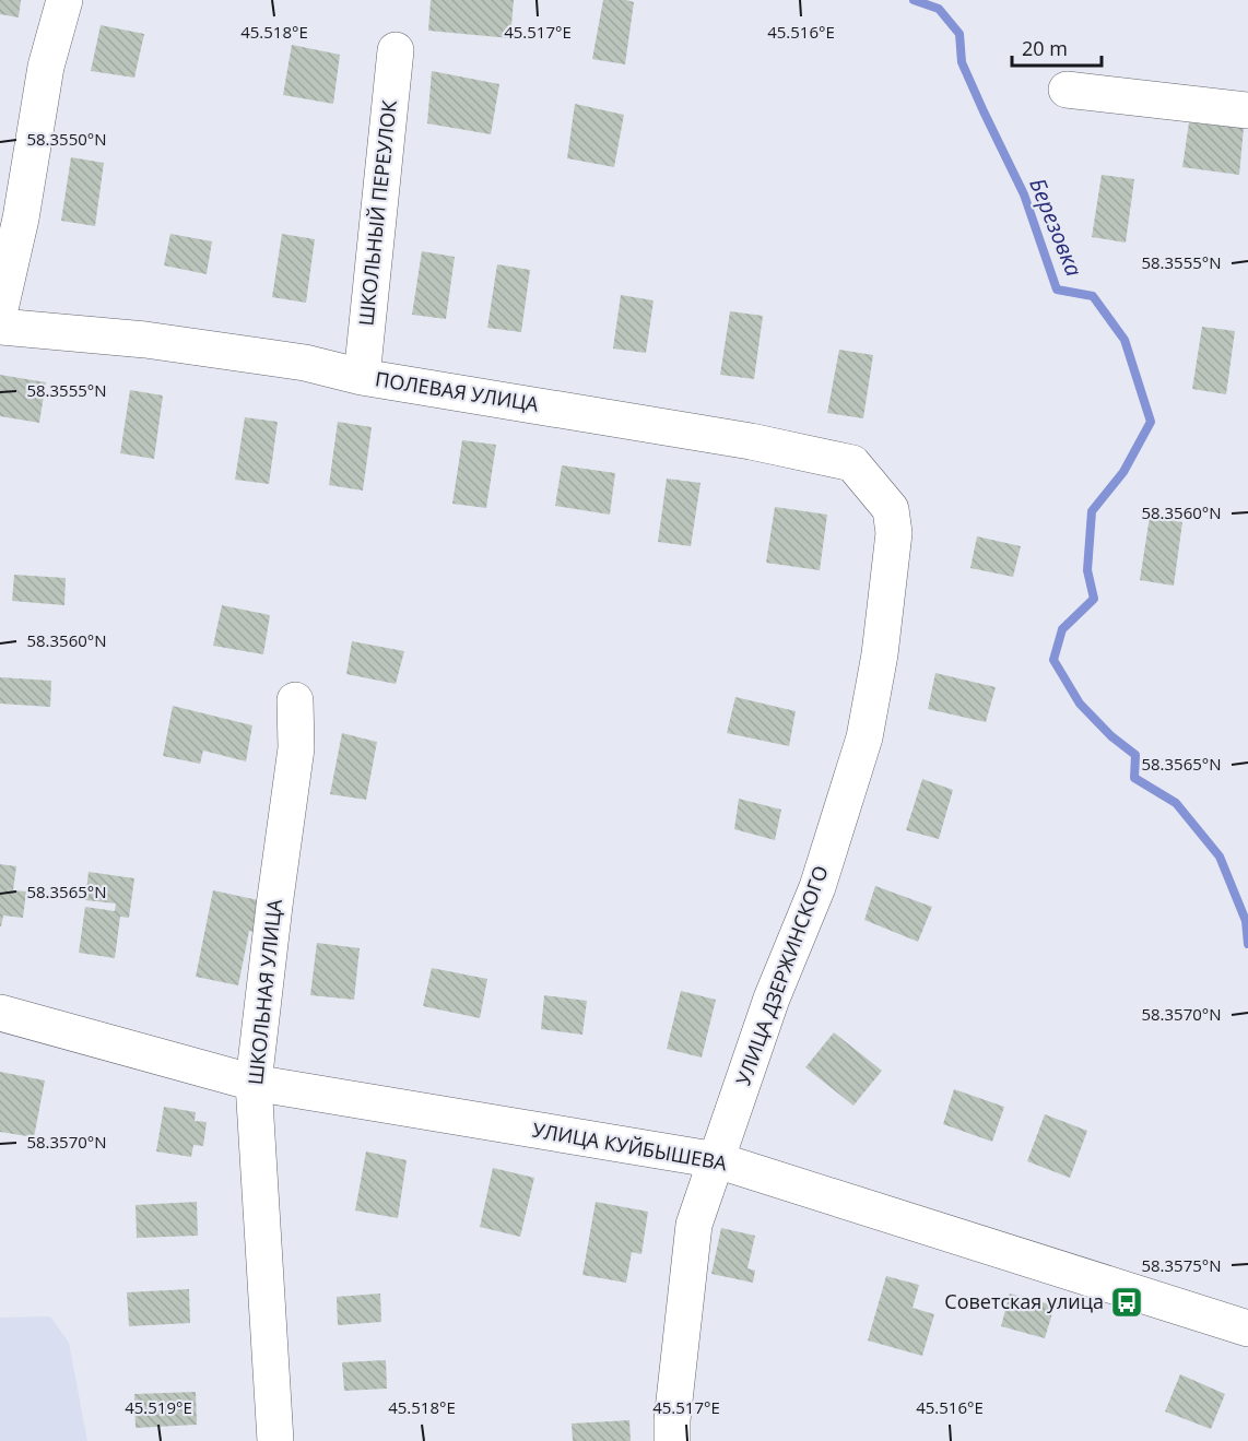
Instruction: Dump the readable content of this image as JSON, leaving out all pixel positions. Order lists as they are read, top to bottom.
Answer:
{
  "streets": {
    "street": [
      "ШКОЛЬНЫЙ ПЕРЕУЛОК",
      "ПОЛЕВАЯ УЛИЦА",
      "УЛИЦА ДЗЕРЖИНСКОГО",
      "ШКОЛЬНАЯ УЛИЦА",
      "УЛИЦА КУЙБЫШЕВА"
    ]
  },
  "crossings": [
    ["ШКОЛЬНЫЙ ПЕРЕУЛОК", "ПОЛЕВАЯ УЛИЦА"],
    ["ПОЛЕВАЯ УЛИЦА", "УЛИЦА ДЗЕРЖИНСКОГО"],
    ["УЛИЦА ДЗЕРЖИНСКОГО", "УЛИЦА КУЙБЫШЕВА"],
    ["ШКОЛЬНАЯ УЛИЦА", "УЛИЦА КУЙБЫШЕВА"]
  ],
  "water": ["Березовка"],
  "places": {
    "bus stop": ["Советская улица"]
  },
  "scale_bar": "20 m",
  "coordinates": [
    "45.518°E",
    "45.517°E",
    "45.516°E",
    "58.3550°N",
    "58.3555°N",
    "58.3560°N",
    "58.3565°N",
    "58.3570°N",
    "58.3575°N",
    "45.519°E"
  ]
}
